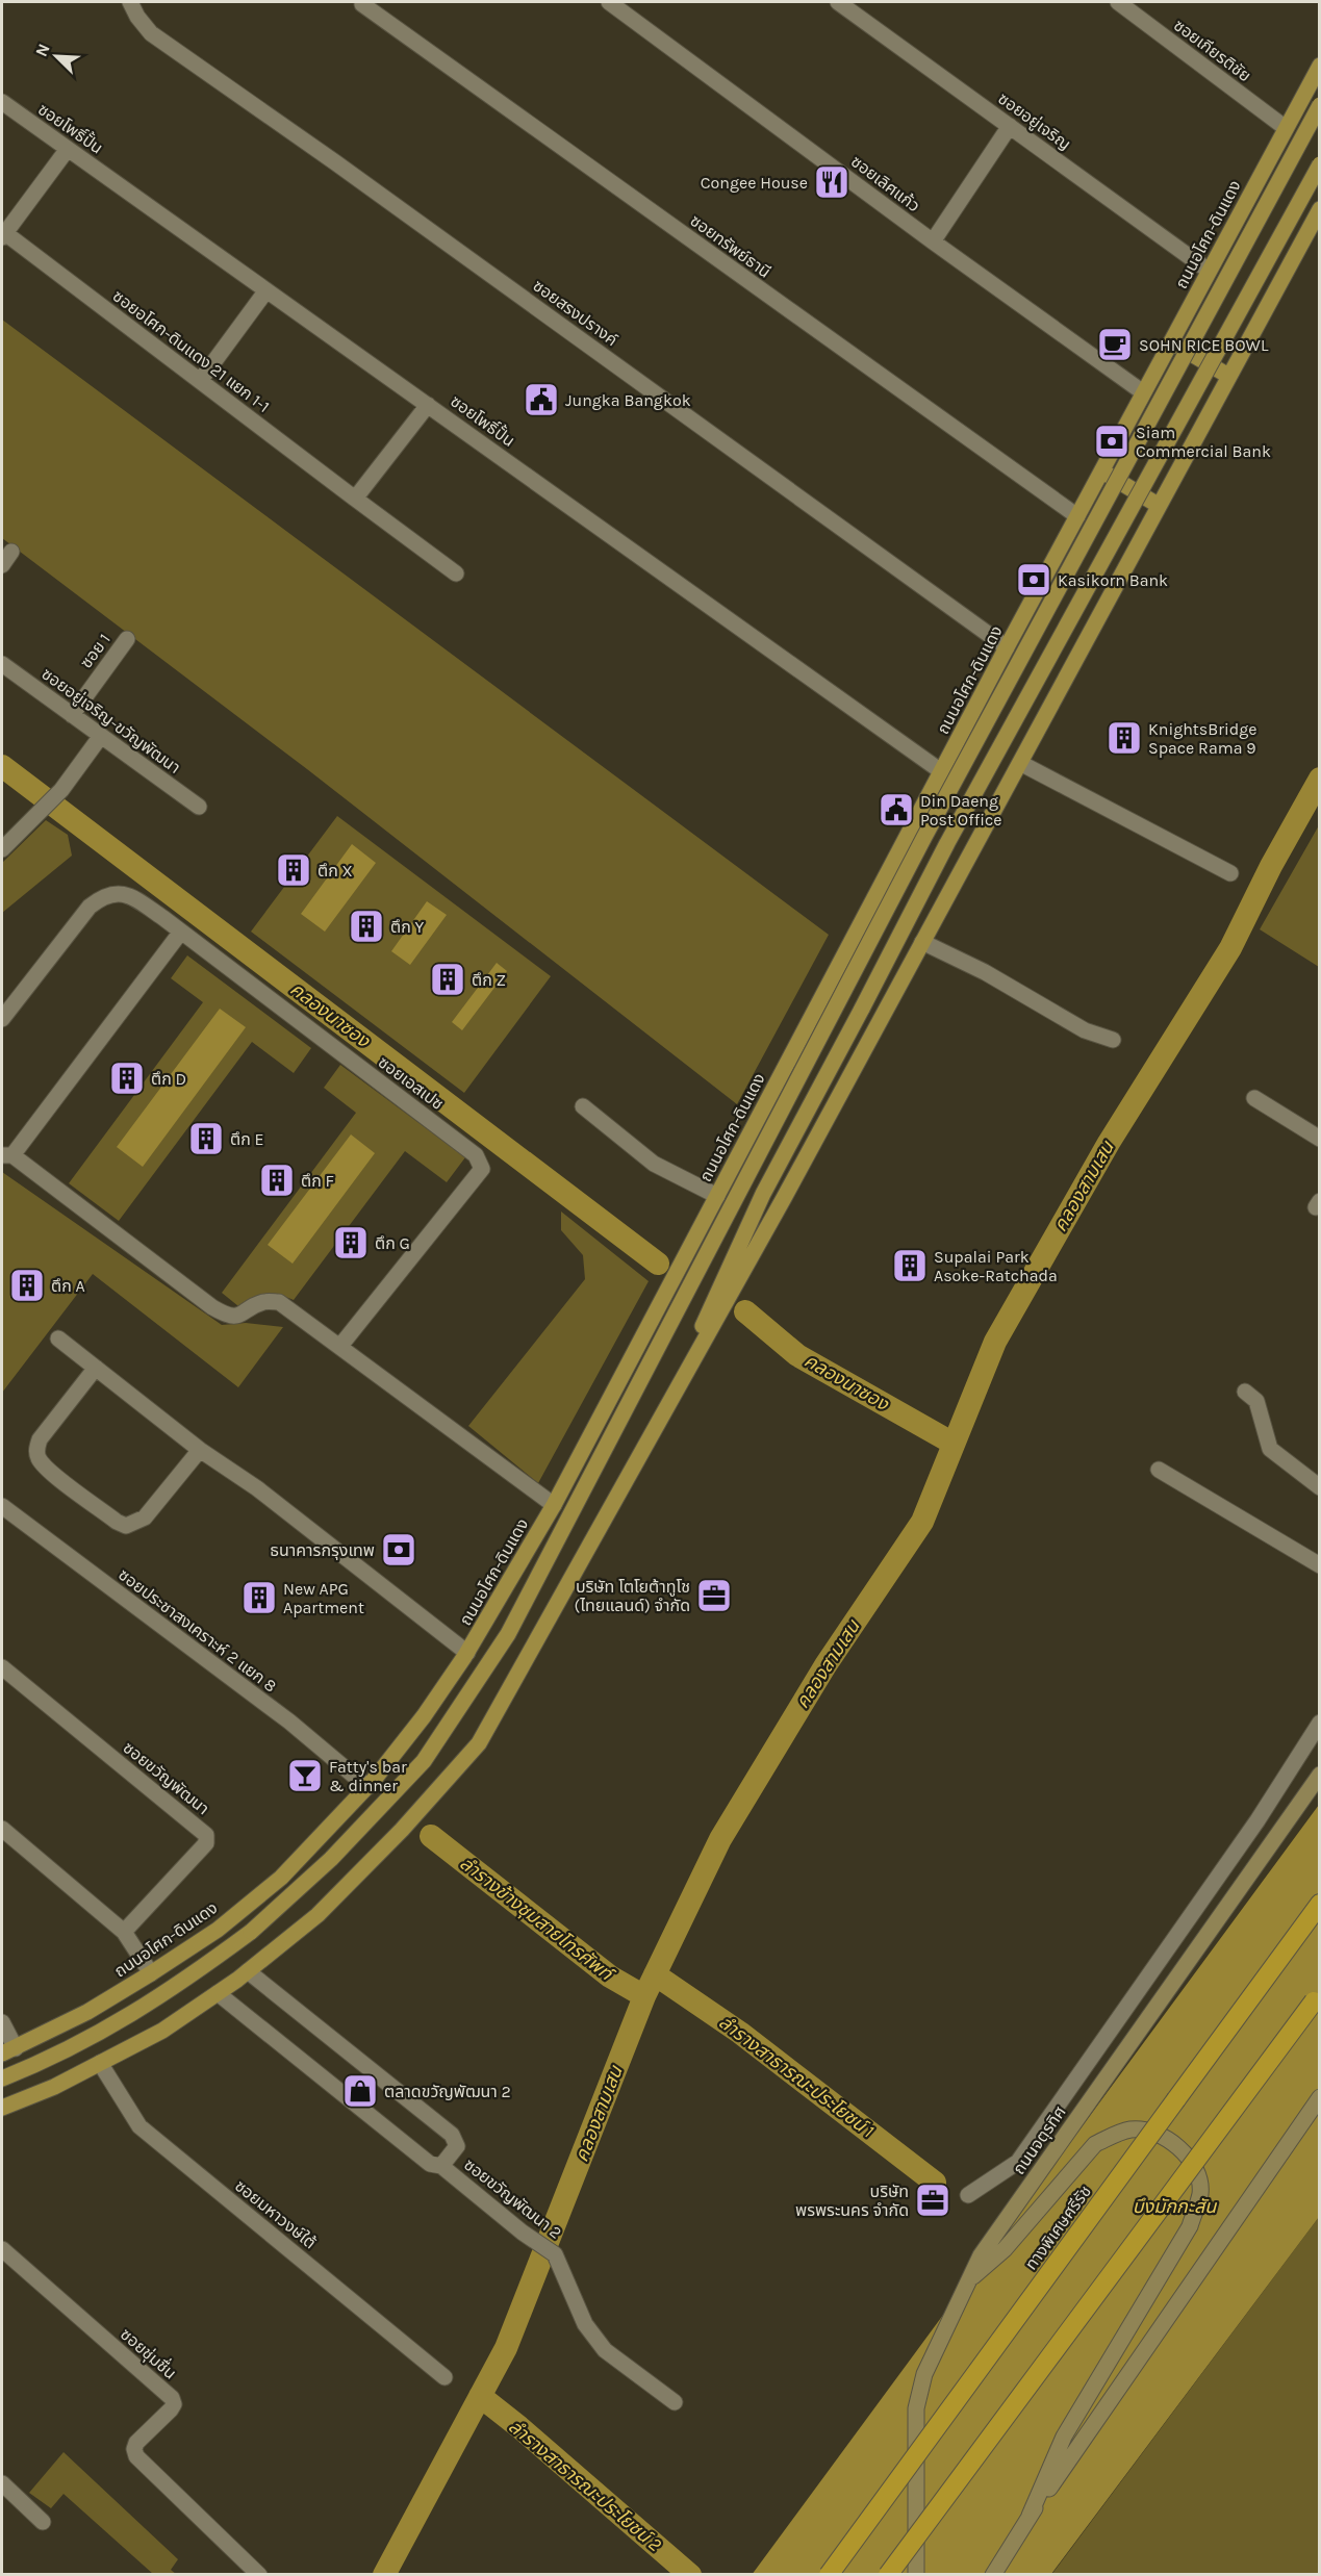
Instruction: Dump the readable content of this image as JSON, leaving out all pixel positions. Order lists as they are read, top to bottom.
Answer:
{
  "streets": {
    "highway": ["ทางพิเศษศรีรัช"],
    "main road": ["ถนนอโศก-ดินแดง", "ถนนจตุรทิศ"],
    "street": [
      "ซอยเกียรติชัย",
      "ซอยอยู่เจริญ",
      "ซอยโพธิ์ปั้น",
      "ซอยเลิศแก้ว",
      "ซอยทรัพย์ธานี",
      "ซอยสรงปรางค์",
      "ซอยอโศก-ดินแดง 21 แยก 1-1",
      "ซอย 1",
      "ซอยอยู่เจริญ-ขวัญพัฒนา",
      "ซอยเอสเปซ",
      "ซอยประชาสงเคราะห์ 2 แยก 8",
      "ซอยขวัญพัฒนา",
      "ซอยขวัญพัฒนา 2",
      "ซอยมหาวงษ์ใต้",
      "ซอยชุ่มชื่น"
    ]
  },
  "crossings": [
    ["ซอยเกียรติชัย", "ถนนอโศก-ดินแดง"],
    ["ซอยอยู่เจริญ", "ถนนอโศก-ดินแดง"],
    ["ซอยโพธิ์ปั้น", "ถนนอโศก-ดินแดง"],
    ["ซอยเลิศแก้ว", "ถนนอโศก-ดินแดง"],
    ["ถนนอโศก-ดินแดง", "ซอยทรัพย์ธานี"],
    ["ถนนอโศก-ดินแดง", "ซอยสรงปรางค์"],
    ["ถนนอโศก-ดินแดง", "ซอยประชาสงเคราะห์ 2 แยก 8"],
    ["ซอย 1", "ซอยอยู่เจริญ-ขวัญพัฒนา"]
  ],
  "water": [
    "คลองนาซอง",
    "คลองสามเสน",
    "ลำรางข้างชุมสายโทรศัพท์",
    "ลํารางสาธารณะประโยชน์ 1",
    "บึงมักกะสัน",
    "ลํารางสาธารณะประโยชน์ 2"
  ],
  "places": {
    "restaurant": ["Congee House"],
    "cafe": ["SOHN RICE BOWL"],
    "public building": ["Jungka Bangkok", "Din Daeng Post Office"],
    "bank": ["Siam Commercial Bank", "Kasikorn Bank", "ธนาคารกรุงเทพ"],
    "building": [
      "KnightsBridge Space Rama 9",
      "ตึก X",
      "ตึก Y",
      "ตึก Z",
      "ตึก D",
      "ตึก E",
      "ตึก F",
      "ตึก G",
      "Supalai Park Asoke-Ratchada",
      "ตึก A",
      "New APG Apartment"
    ],
    "office": ["บริษัท โตโยต้าทูโช (ไทยแลนด์) จำกัด", "บริษัท พรพระนคร จำกัด"],
    "bar": ["Fatty's bar & dinner"],
    "shop": ["ตลาดขวัญพัฒนา 2"]
  },
  "north": "top left"
}
